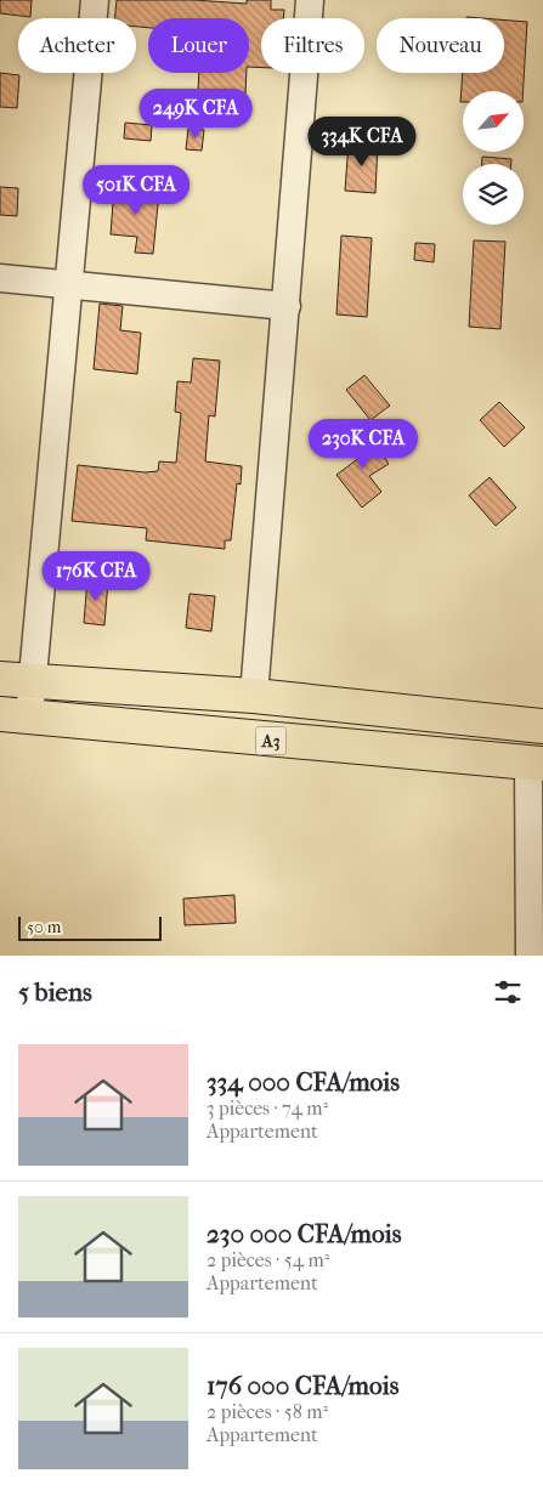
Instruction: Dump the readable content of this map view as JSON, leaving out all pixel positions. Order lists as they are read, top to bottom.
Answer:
{
  "streets": {
    "highway": ["A3"]
  },
  "scale_bar": "50 m",
  "north": "top right",
  "page": {
    "chip": [
      "Acheter",
      "Louer",
      "Filtres",
      "Nouveau"
    ],
    "price": [
      "249K CFA",
      "334K CFA",
      "501K CFA",
      "230K CFA",
      "176K CFA"
    ],
    "scale": "50 m",
    "heading": "5 biens",
    "list": [
      {
        "name": "334 000 CFA/mois",
        "note": "3 pièces · 74 m² · Appartement"
      },
      {
        "name": "230 000 CFA/mois",
        "note": "2 pièces · 54 m² · Appartement"
      },
      {
        "name": "176 000 CFA/mois",
        "note": "2 pièces · 58 m² · Appartement"
      }
    ]
  }
}
